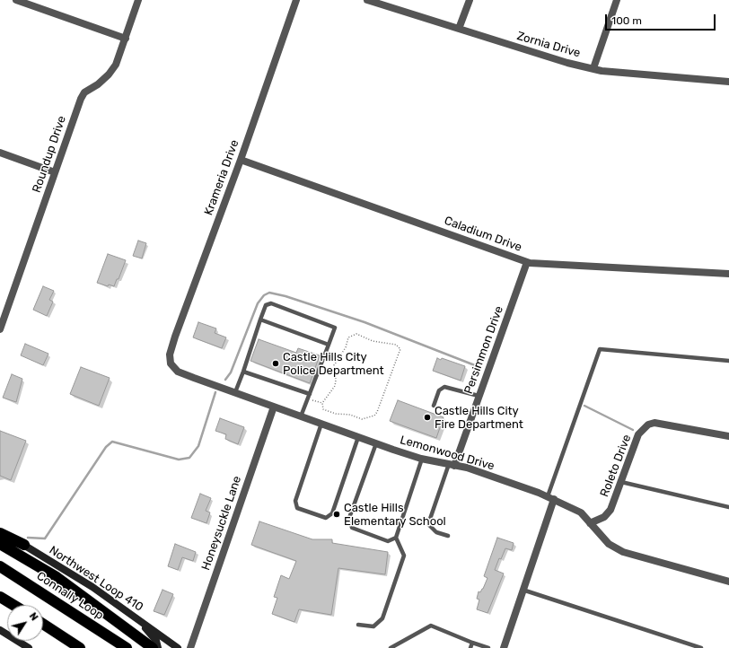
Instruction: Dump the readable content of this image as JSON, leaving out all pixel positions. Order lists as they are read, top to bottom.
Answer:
{
  "streets": {
    "highway": ["Connally Loop"],
    "main road": ["Northwest Loop 410"],
    "street": [
      "Zornia Drive",
      "Roundup Drive",
      "Krameria Drive",
      "Caladium Drive",
      "Persimmon Drive",
      "Lemonwood Drive",
      "Roleto Drive",
      "Honeysuckle Lane"
    ]
  },
  "crossings": [
    ["Krameria Drive", "Caladium Drive"],
    ["Krameria Drive", "Lemonwood Drive"],
    ["Caladium Drive", "Persimmon Drive"],
    ["Persimmon Drive", "Lemonwood Drive"],
    ["Lemonwood Drive", "Roleto Drive"],
    ["Lemonwood Drive", "Honeysuckle Lane"]
  ],
  "places": ["Castle Hills City Police Department", "Castle Hills City Fire Department", "Castle Hills Elementary School"],
  "scale_bar": "100 m",
  "north": "top right"
}
